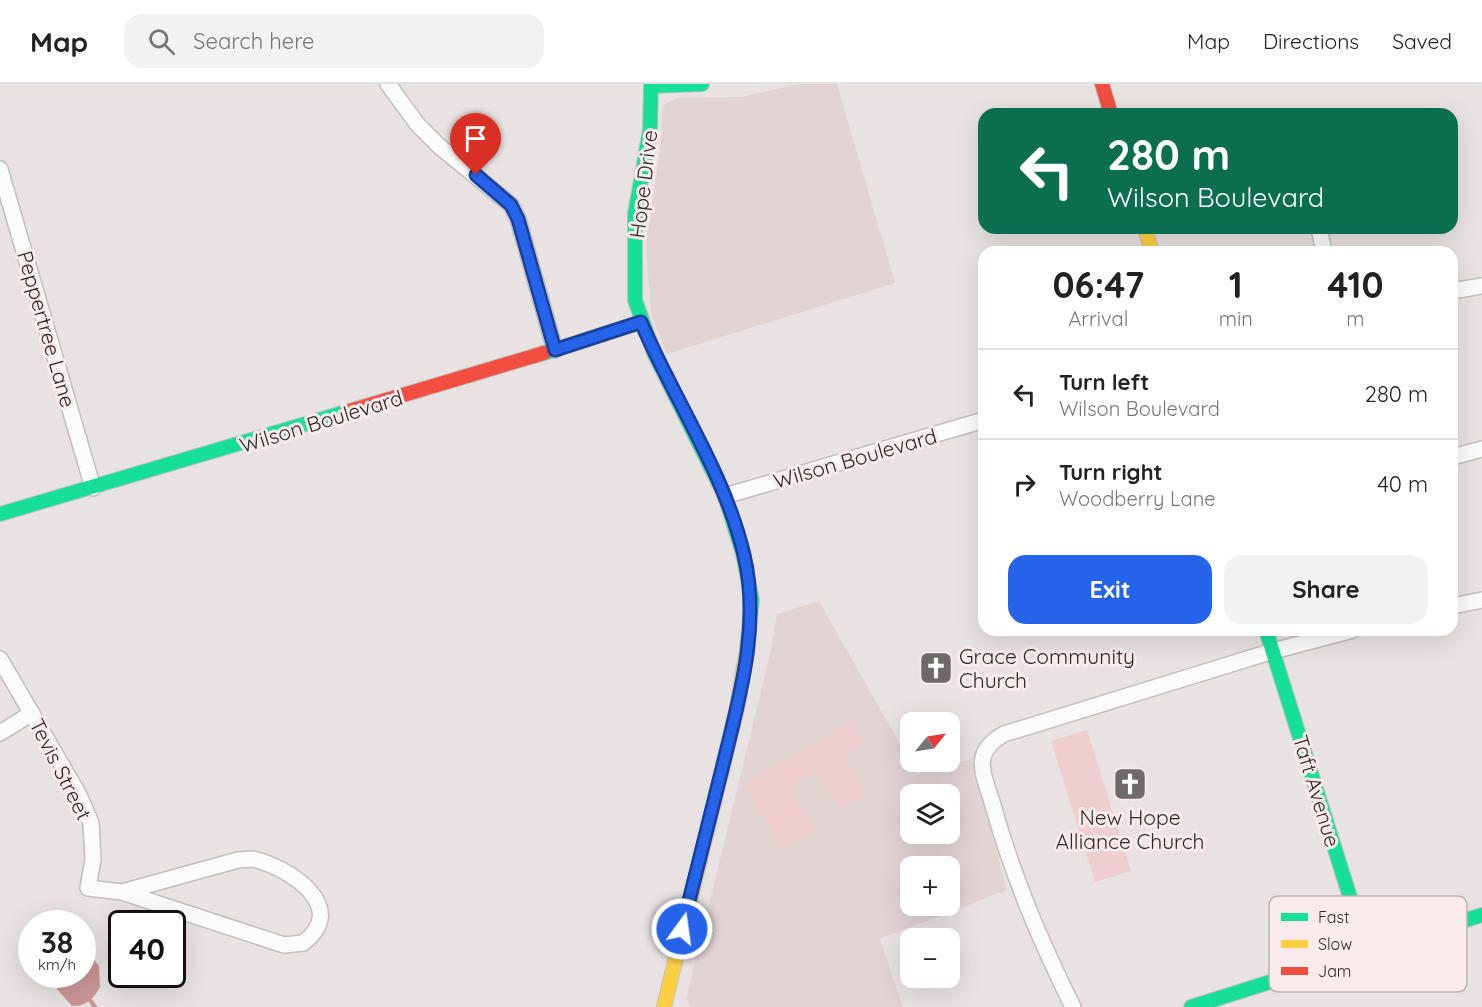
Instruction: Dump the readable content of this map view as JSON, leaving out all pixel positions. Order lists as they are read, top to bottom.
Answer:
{
  "streets": {
    "street": [
      "Hope Drive",
      "Peppertree Lane",
      "Wilson Boulevard",
      "Tevis Street",
      "Taft Avenue"
    ]
  },
  "crossings": [
    ["Hope Drive", "Wilson Boulevard"],
    ["Peppertree Lane", "Wilson Boulevard"]
  ],
  "places": {
    "church": ["Grace Community Church", "New Hope Alliance Church"]
  },
  "legend": ["Fast", "Slow", "Jam"],
  "north": "top right",
  "page": {
    "header": "Map",
    "search": "Search here",
    "nav": ["Map", "Directions", "Saved"],
    "turn": ["280 m", "Wilson Boulevard"],
    "eta": [
      "06:47",
      "Arrival",
      "1",
      "min",
      "410",
      "m"
    ],
    "list": [
      {
        "name": "Turn left",
        "note": "Wilson Boulevard",
        "value": "280 m"
      },
      {
        "name": "Turn right",
        "note": "Woodberry Lane",
        "value": "40 m"
      }
    ],
    "buttons": ["Exit", "Share"],
    "map_buttons": ["+", "−"],
    "speed": "38 km/h",
    "limit": "40"
  }
}
